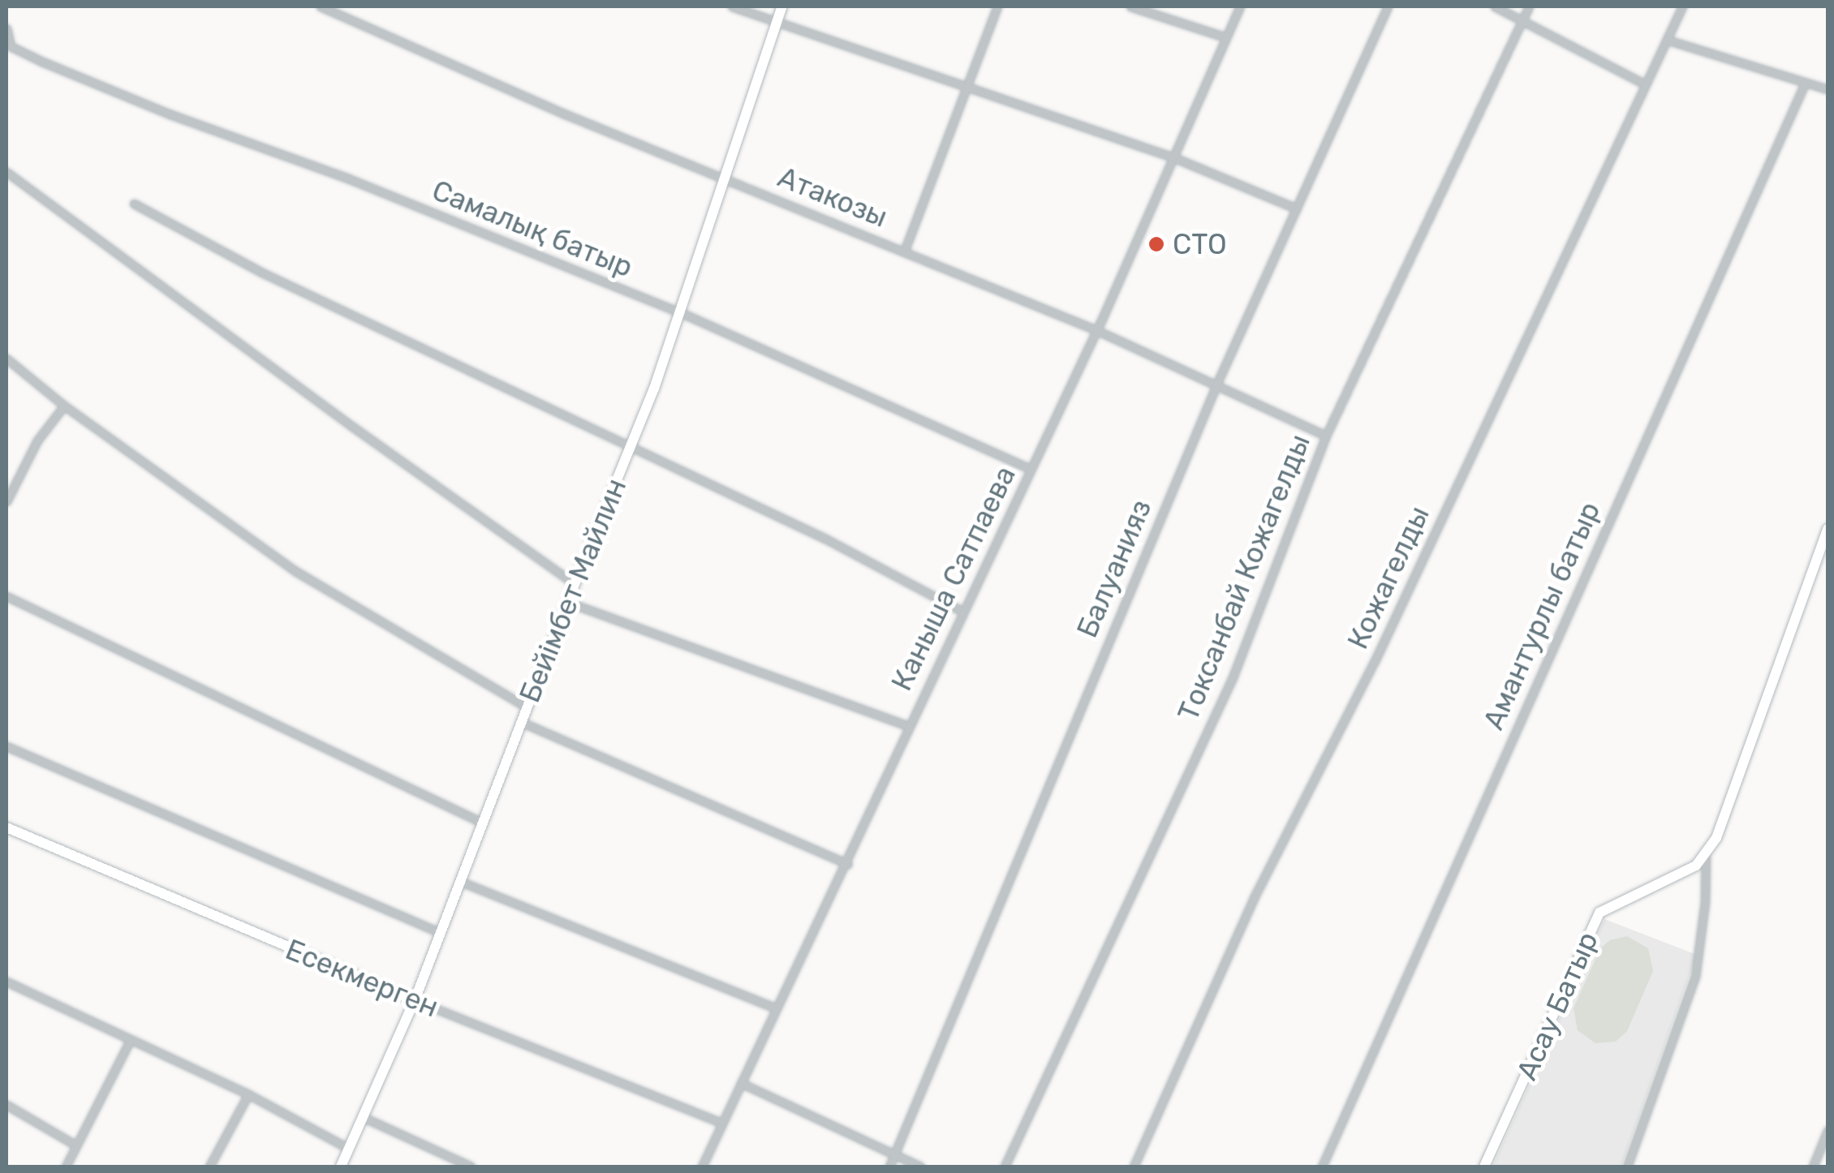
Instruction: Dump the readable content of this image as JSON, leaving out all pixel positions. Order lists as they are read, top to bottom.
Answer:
{
  "streets": {
    "street": [
      "Атакозы",
      "Самалық батыр",
      "Балуанияз",
      "Токсанбай Кожагелды",
      "Кожагелды",
      "Каныша Сатпаева",
      "Бейімбет Майлин",
      "Амантурлы батыр",
      "Eсекмерген",
      "Асау Батыр"
    ]
  },
  "crossings": [
    ["Атакозы", "Балуанияз"],
    ["Атакозы", "Токсанбай Кожагелды"],
    ["Атакозы", "Каныша Сатпаева"],
    ["Атакозы", "Бейімбет Майлин"],
    ["Самалық батыр", "Каныша Сатпаева"],
    ["Самалық батыр", "Бейімбет Майлин"],
    ["Каныша Сатпаева", "Eсекмерген"],
    ["Бейімбет Майлин", "Eсекмерген"]
  ],
  "places": ["CTO"]
}
